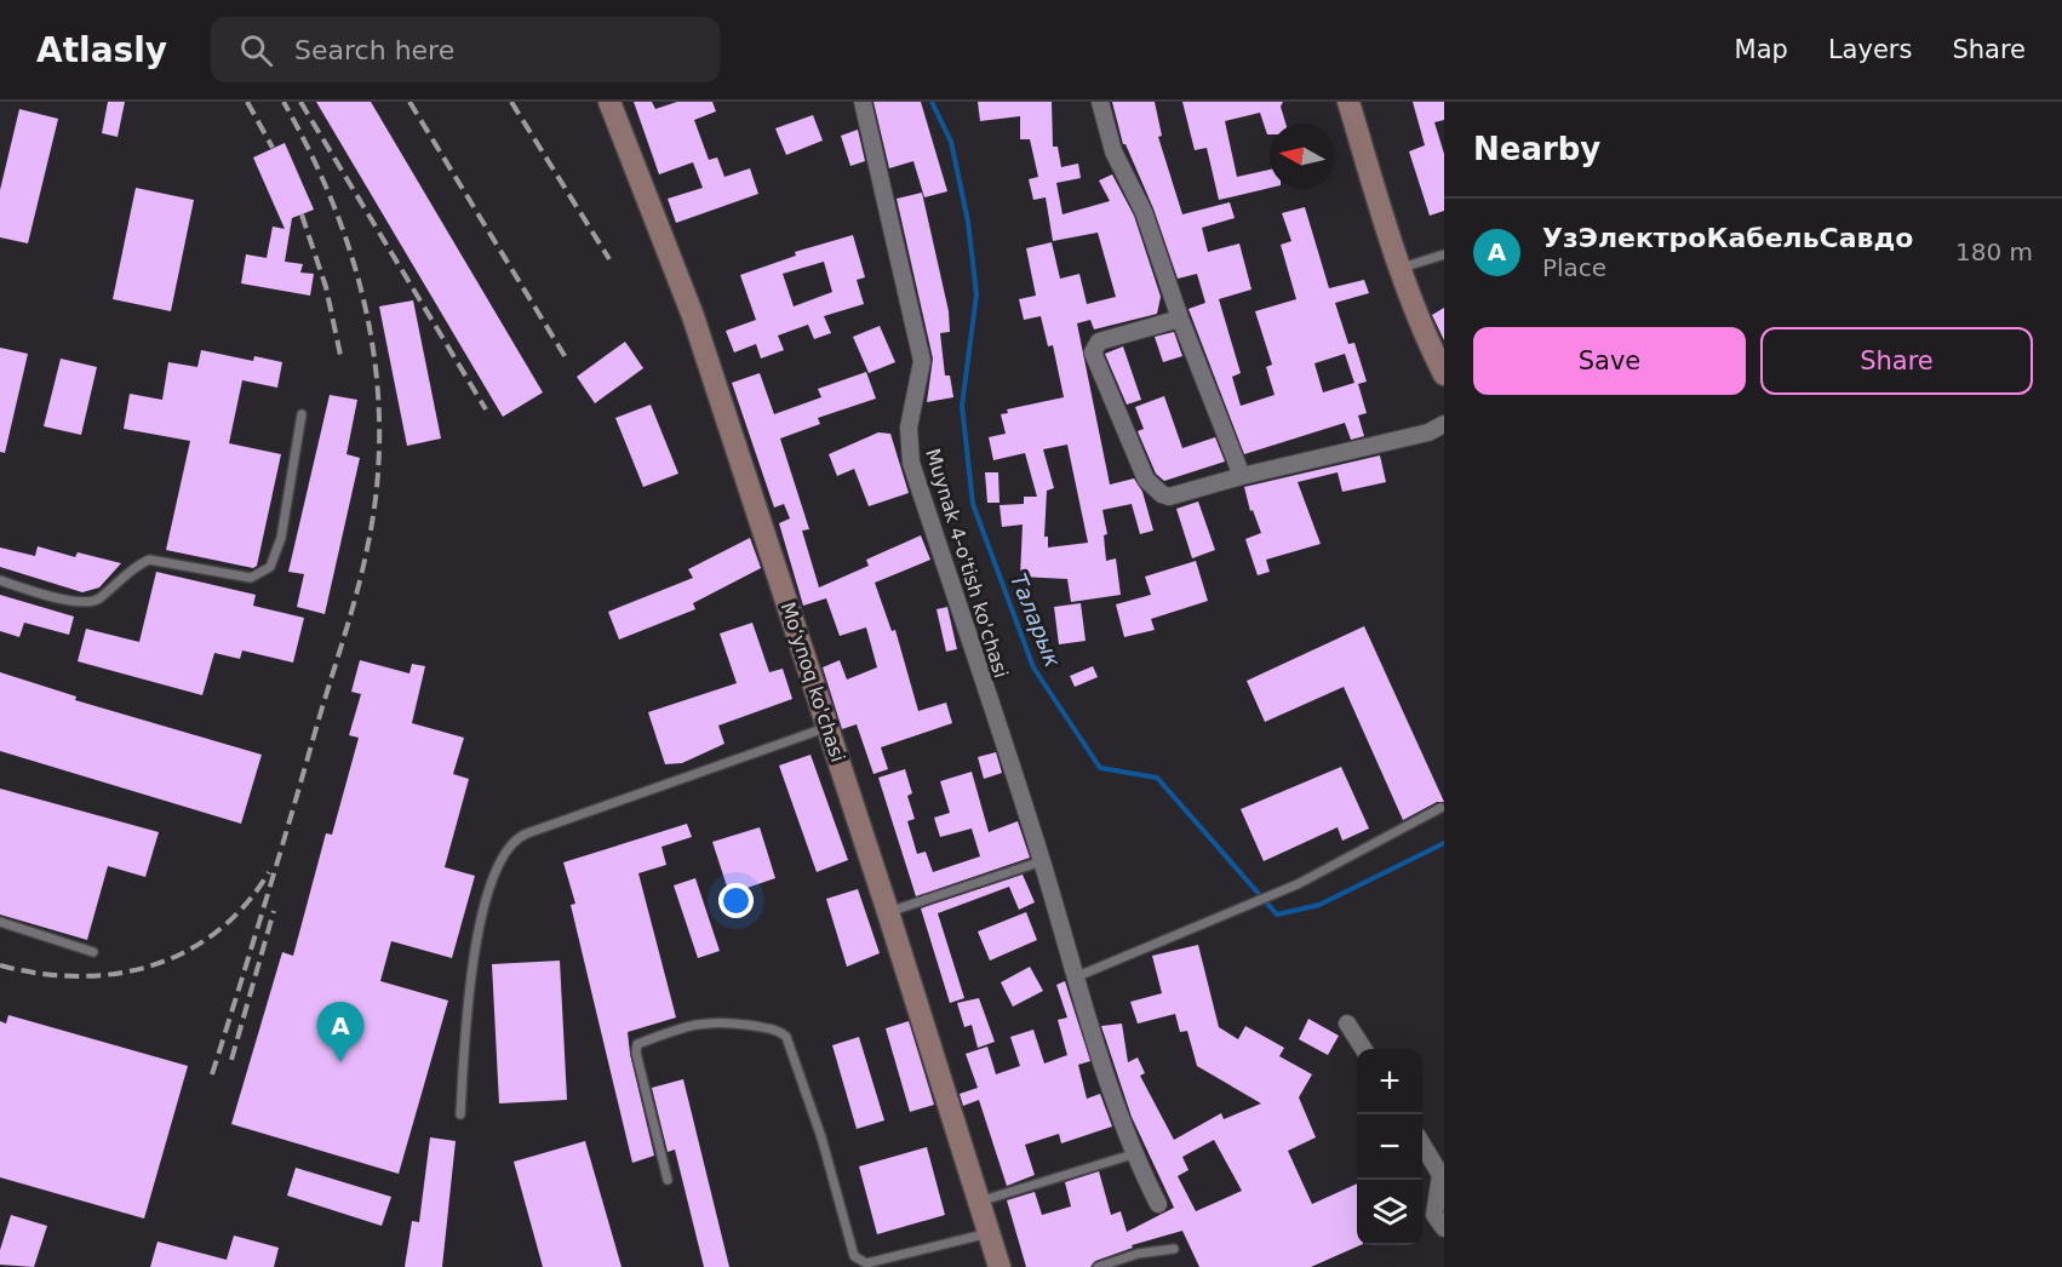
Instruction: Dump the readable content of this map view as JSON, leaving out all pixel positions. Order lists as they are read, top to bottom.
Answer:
{
  "streets": {
    "street": ["Muynak 4-o'tish ko'chasi", "Moʻynoq ko'chasi"]
  },
  "water": ["Таларык"],
  "north": "left",
  "page": {
    "header": "Atlasly",
    "search": "Search here",
    "nav": ["Map", "Layers", "Share"],
    "heading": "Nearby",
    "list": [
      {
        "mark": "A",
        "name": "УзЭлектроКабельСавдо",
        "note": "Place",
        "value": "180 m"
      }
    ],
    "buttons": ["Save", "Share"],
    "pins": "A",
    "map_buttons": ["+", "−"]
  }
}
